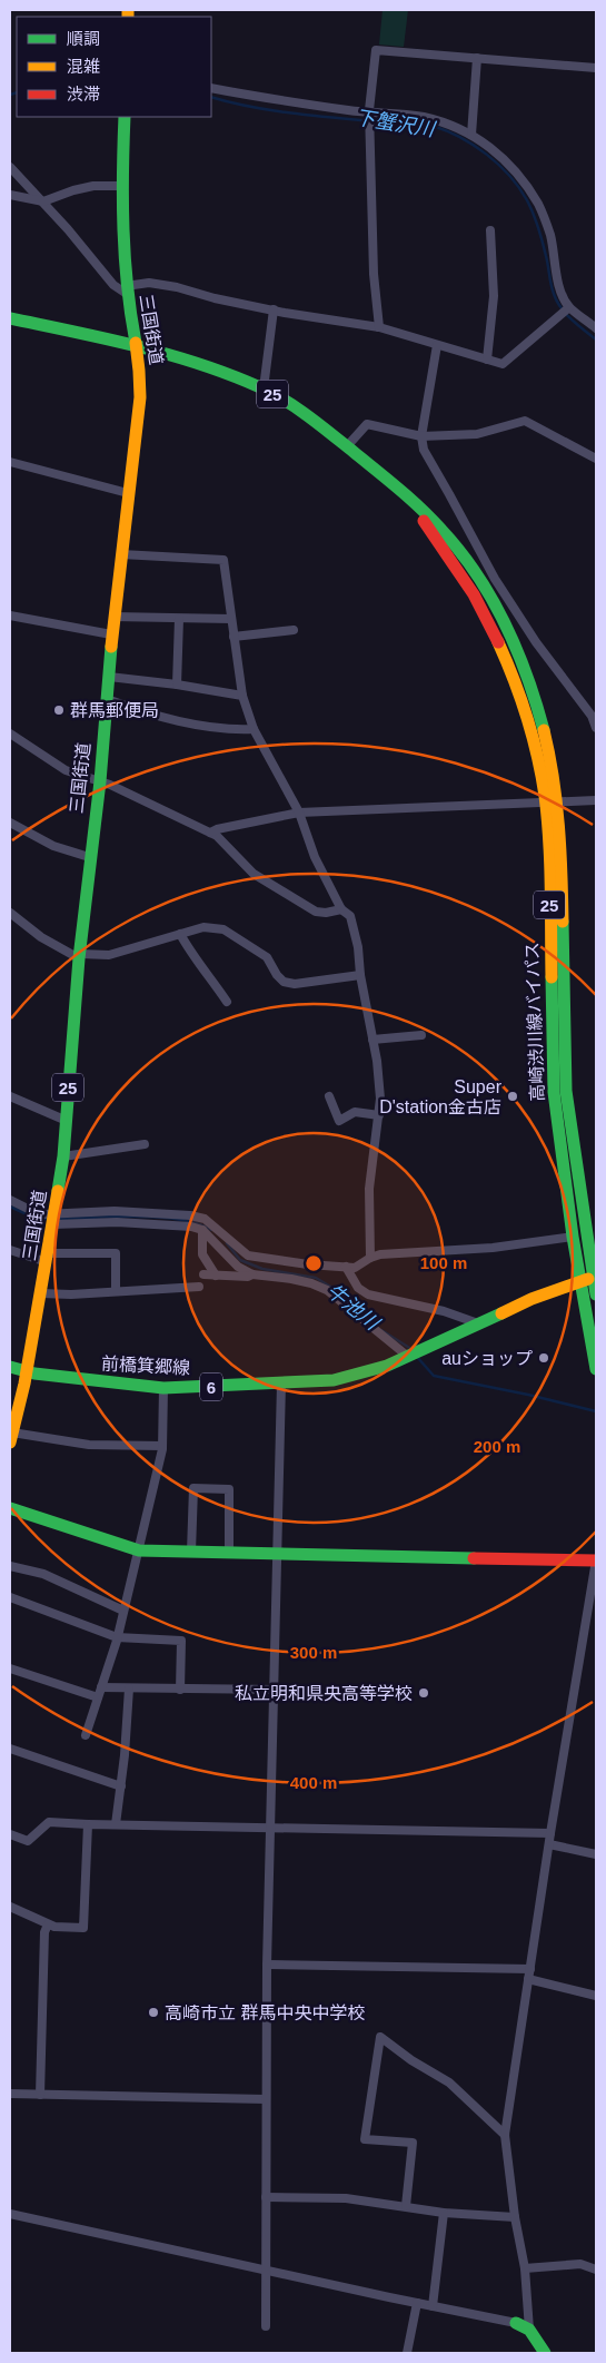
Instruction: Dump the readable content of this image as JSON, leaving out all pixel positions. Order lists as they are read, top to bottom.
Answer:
{
  "streets": {
    "main road": [
      "三国街道",
      "25",
      "高崎渋川線バイパス",
      "前橋箕郷線",
      "6"
    ]
  },
  "crossings": [
    ["三国街道", "高崎渋川線バイパス"],
    ["三国街道", "前橋箕郷線"],
    ["高崎渋川線バイパス", "前橋箕郷線"]
  ],
  "water": ["下蟹沢川", "牛池川"],
  "places": [
    "群馬郵便局",
    "Super D'station金古店",
    "auショップ",
    "私立明和県央高等学校",
    "高崎市立 群馬中央中学校"
  ],
  "legend": ["順調", "混雑", "渋滞"],
  "rings": [
    "100 m",
    "200 m",
    "300 m",
    "400 m"
  ]
}
